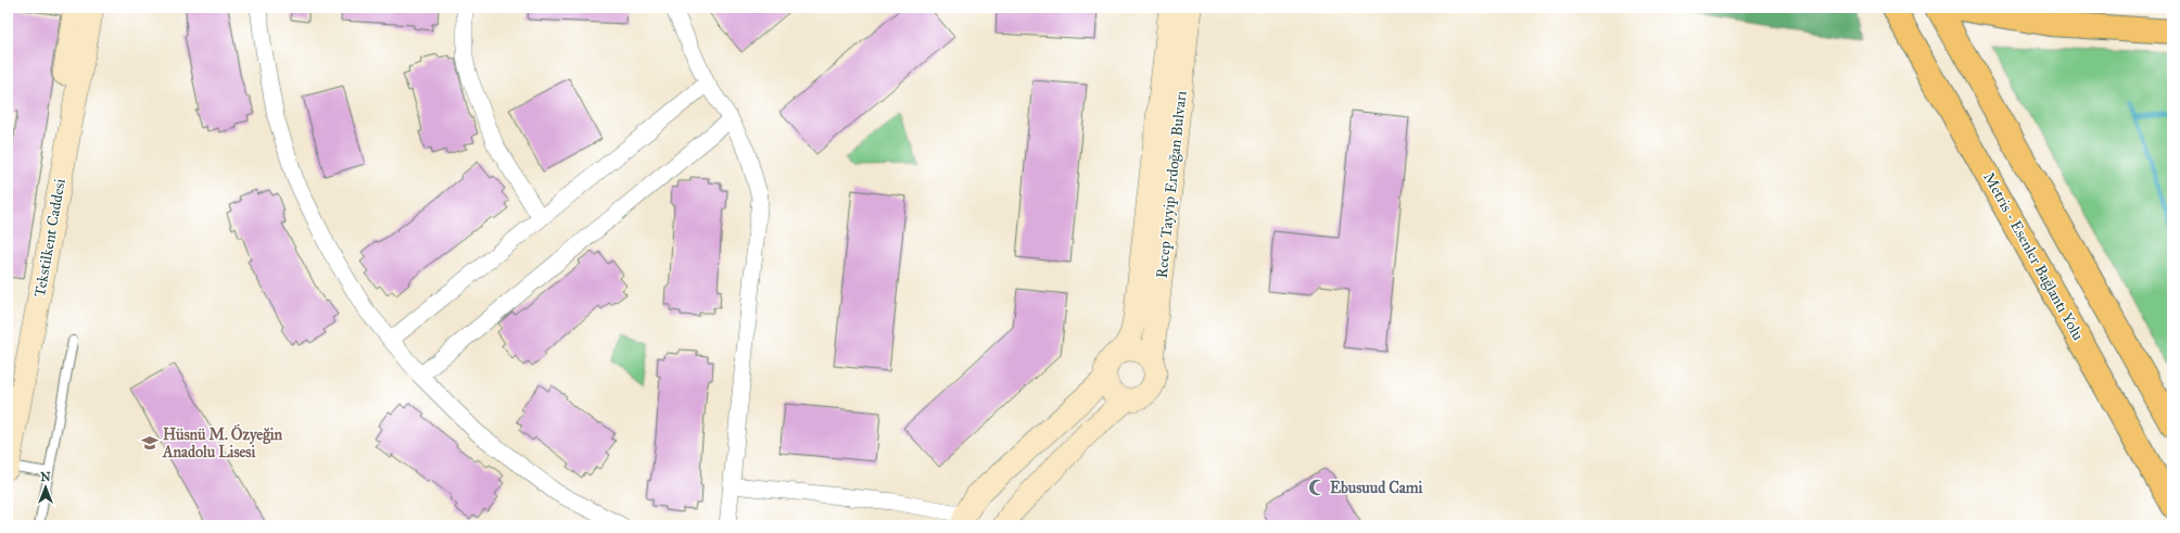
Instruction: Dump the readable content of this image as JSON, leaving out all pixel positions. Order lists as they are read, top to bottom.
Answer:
{
  "streets": {
    "highway": ["Metris - Esenler Bağlantı Yolu"],
    "street": ["Recep Tayyip Erdoğan Bulvarı", "Tekstilkent Caddesi"]
  },
  "places": {
    "school or university": ["Hüsnü M. Özyeğin Anadolu Lisesi"],
    "mosque": ["Ebusuud Cami"]
  },
  "north": "top"
}
